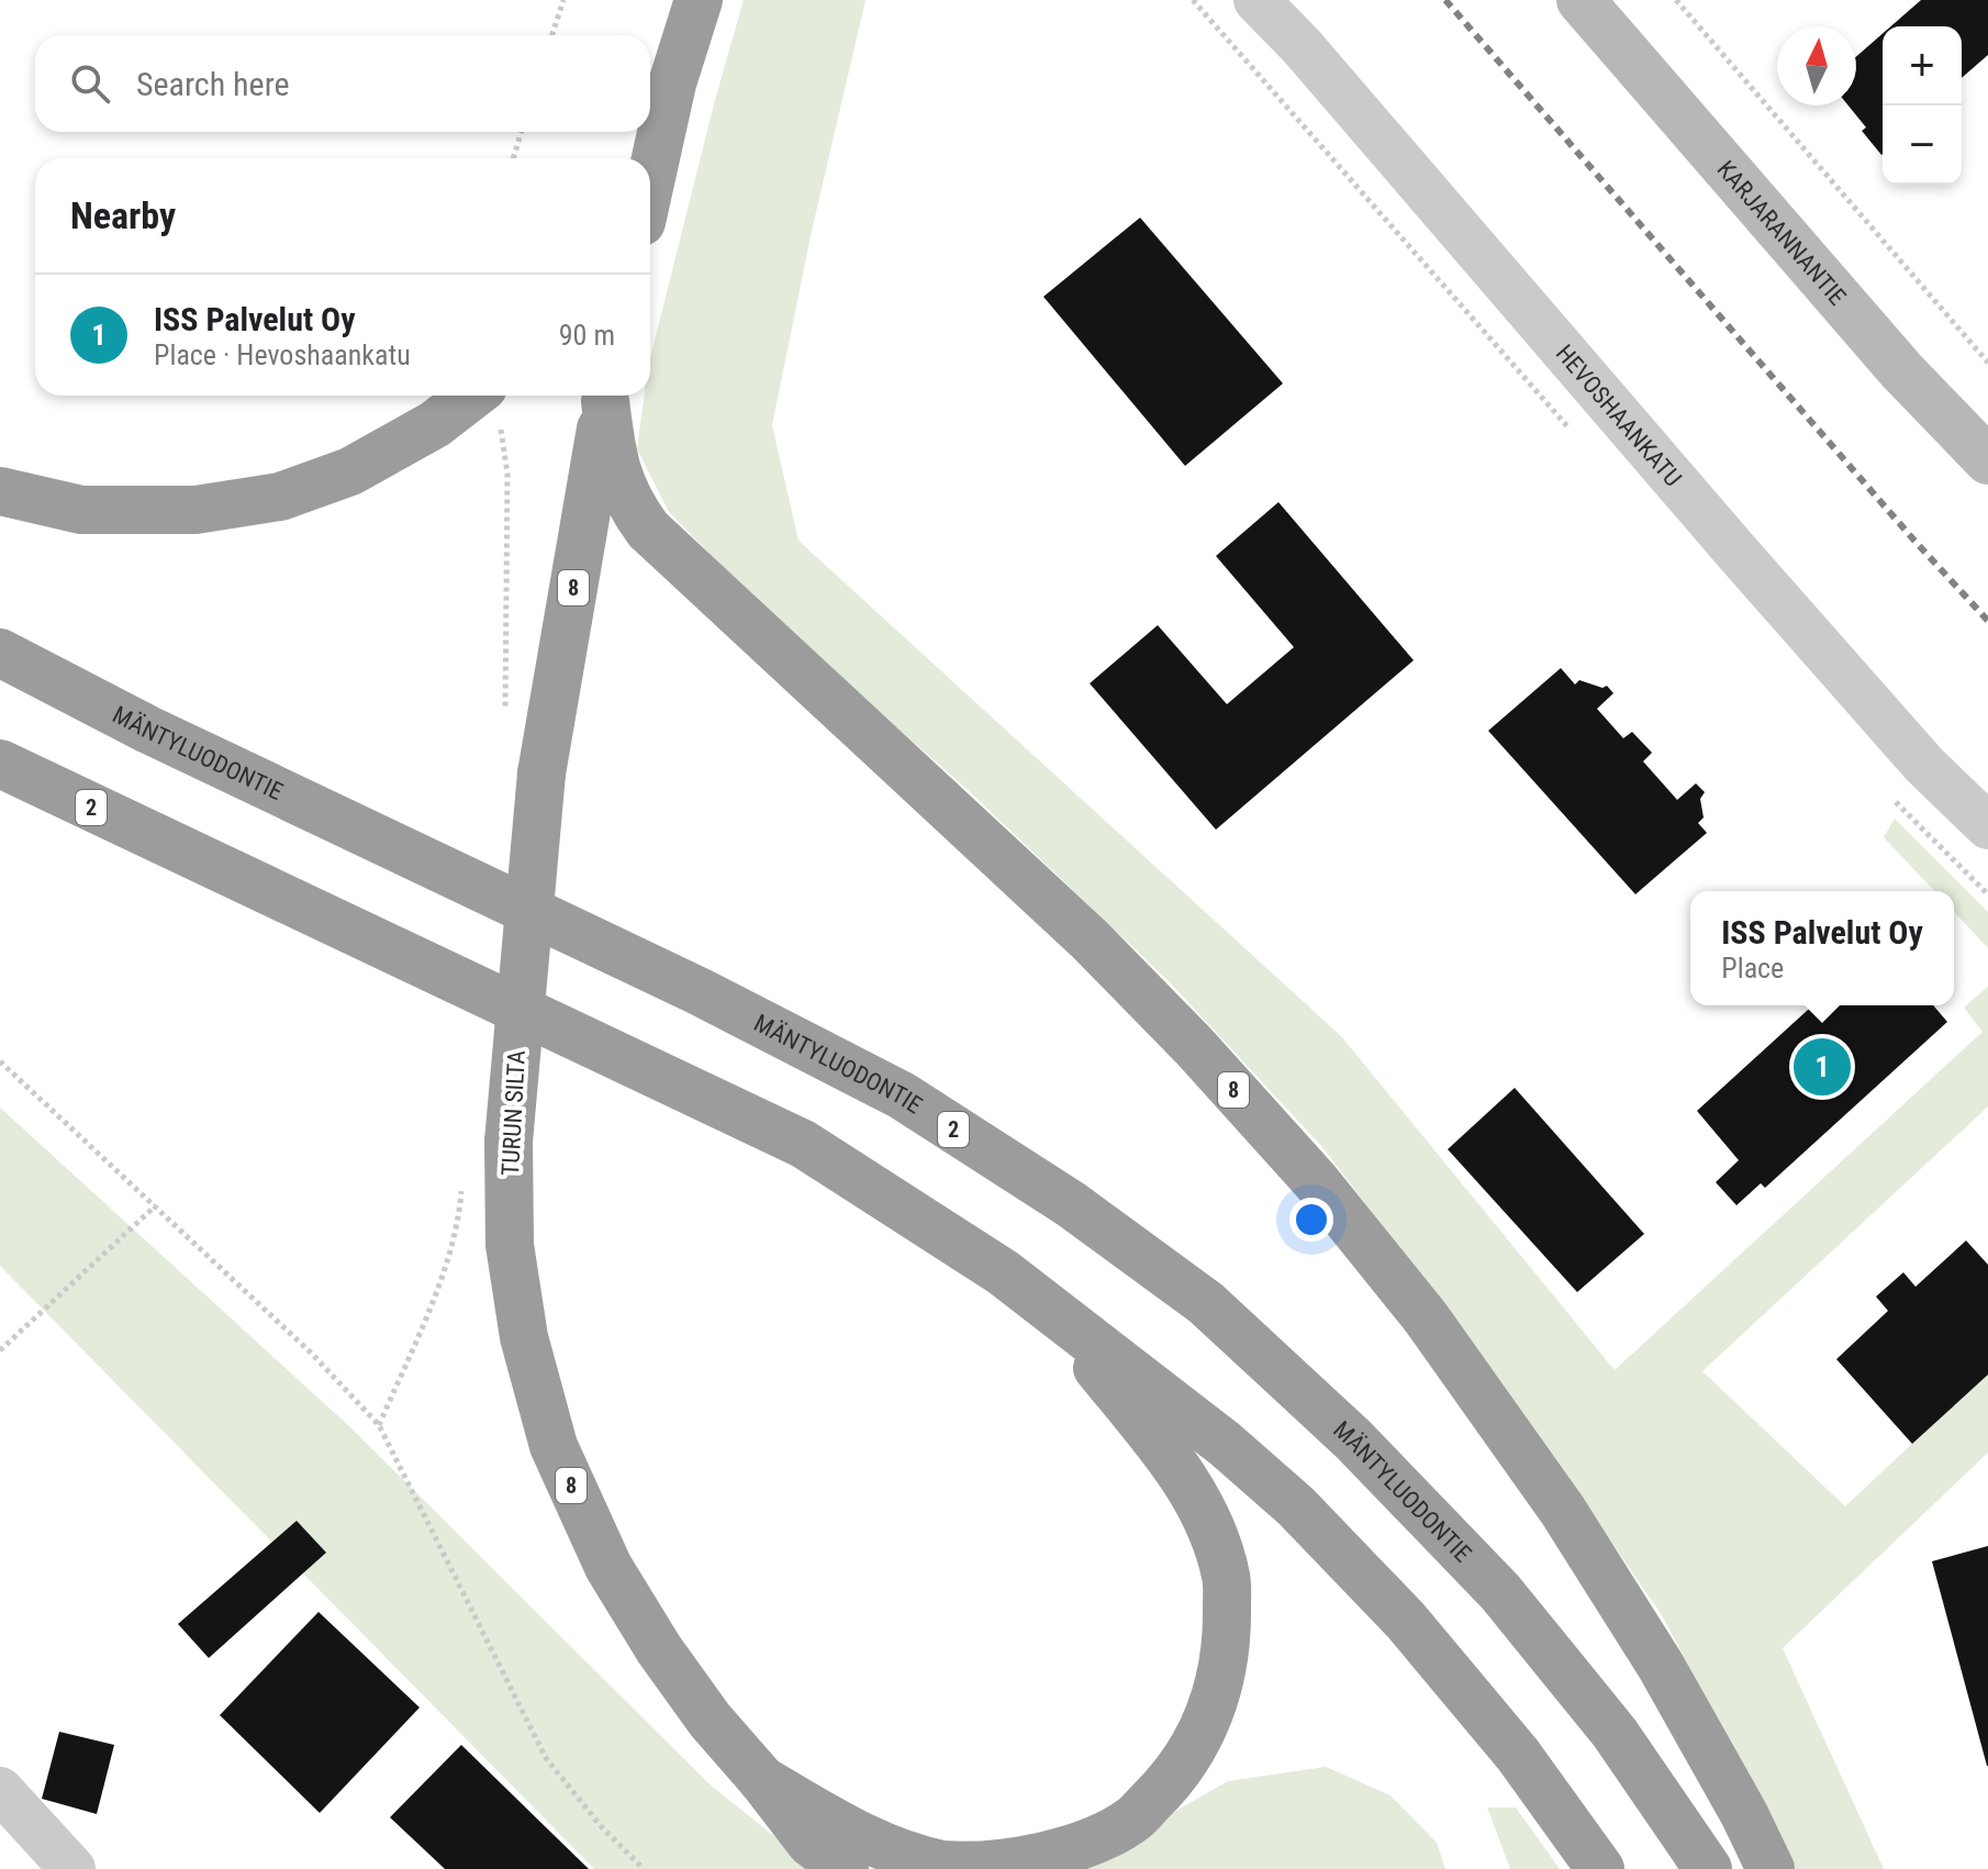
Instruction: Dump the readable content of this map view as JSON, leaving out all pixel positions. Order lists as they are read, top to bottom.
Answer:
{
  "streets": {
    "highway": [
      "8",
      "MÄNTYLUODONTIE",
      "2",
      "TURUN SILTA"
    ],
    "main road": ["KARJARANNANTIE"],
    "street": ["HEVOSHAANKATU"]
  },
  "crossings": [
    ["8", "TURUN SILTA"]
  ],
  "north": "top",
  "page": {
    "map_buttons": ["+", "−"],
    "search": "Search here",
    "heading": "Nearby",
    "list": [
      {
        "mark": "1",
        "name": "ISS Palvelut Oy",
        "note": "Place · Hevoshaankatu",
        "value": "90 m"
      }
    ],
    "popup": ["ISS Palvelut Oy", "Place"],
    "pins": "1"
  }
}
